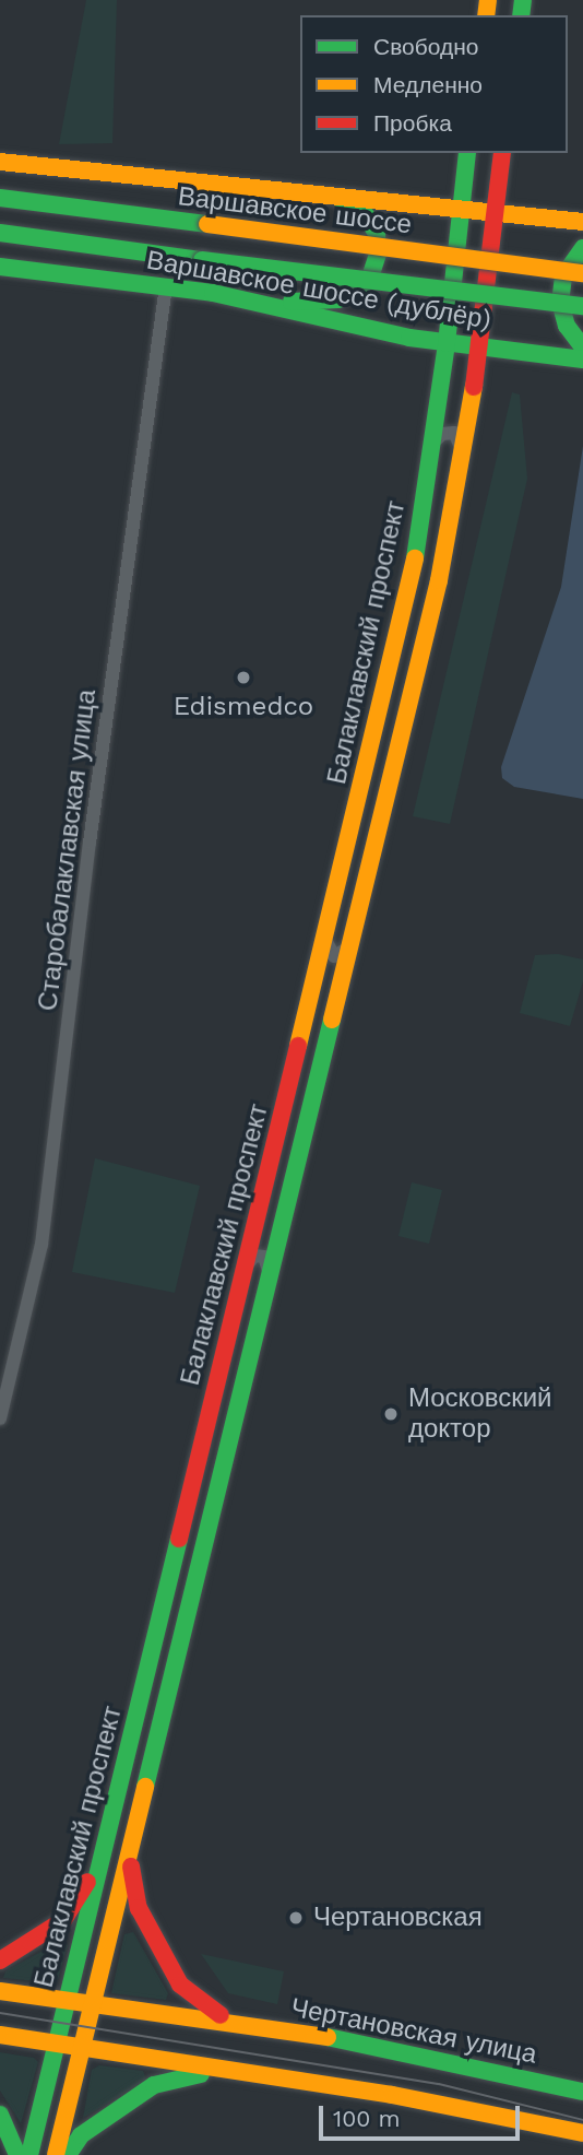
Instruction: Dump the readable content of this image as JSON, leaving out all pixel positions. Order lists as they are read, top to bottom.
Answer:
{
  "streets": {
    "main road": [
      "Варшавское шоссе",
      "Варшавское шоссе (дублёр)",
      "Балаклавский проспект",
      "Чертановская улица"
    ],
    "street": ["Старобалаклавская улица"]
  },
  "crossings": [
    ["Варшавское шоссе (дублёр)", "Балаклавский проспект"],
    ["Варшавское шоссе (дублёр)", "Старобалаклавская улица"],
    ["Балаклавский проспект", "Чертановская улица"]
  ],
  "places": ["Edismedco", "Московский доктор", "Чертановская"],
  "legend": ["Свободно", "Медленно", "Пробка"],
  "scale_bar": "100 m"
}
